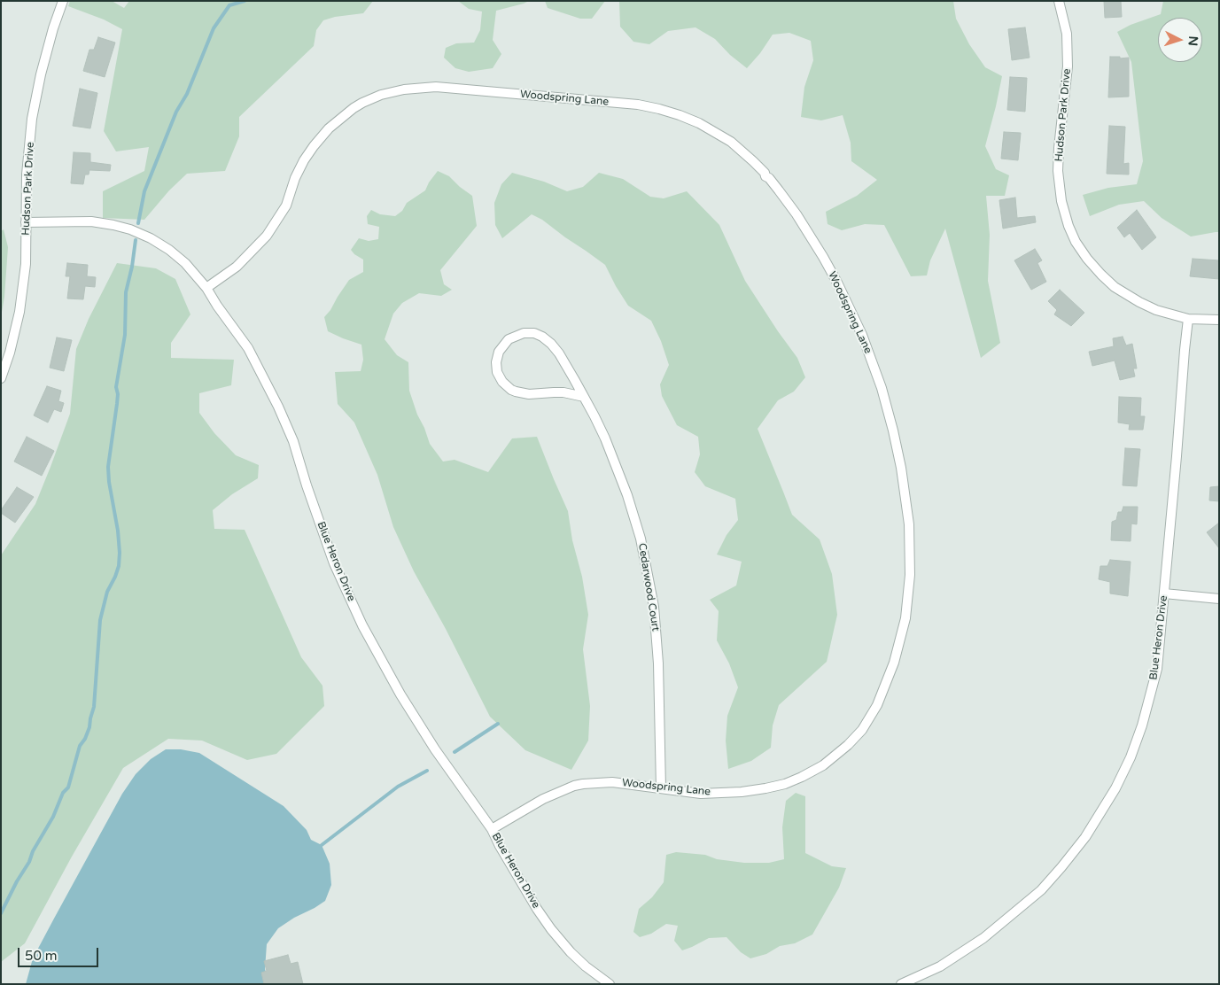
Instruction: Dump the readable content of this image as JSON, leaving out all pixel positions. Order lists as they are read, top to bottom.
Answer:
{
  "streets": {
    "street": [
      "Woodspring Lane",
      "Hudson Park Drive",
      "Blue Heron Drive",
      "Cedarwood Court"
    ]
  },
  "crossings": [
    ["Woodspring Lane", "Blue Heron Drive"],
    ["Woodspring Lane", "Cedarwood Court"],
    ["Hudson Park Drive", "Blue Heron Drive"]
  ],
  "scale_bar": "50 m",
  "north": "right"
}
